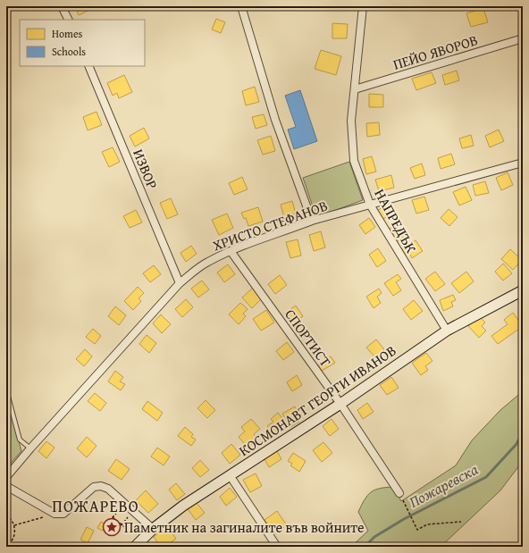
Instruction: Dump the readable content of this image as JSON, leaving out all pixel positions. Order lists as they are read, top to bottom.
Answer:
{
  "streets": {
    "street": [
      "ПЕЙО ЯВОРОВ",
      "ИЗВОР",
      "НАПРЕДЪК",
      "ХРИСТО СТЕФАНОВ",
      "СПОРТИСТ",
      "КОСМОНАВТ ГЕОРГИ ИВАНОВ"
    ]
  },
  "crossings": [
    ["ПЕЙО ЯВОРОВ", "НАПРЕДЪК"],
    ["ИЗВОР", "ХРИСТО СТЕФАНОВ"],
    ["НАПРЕДЪК", "ХРИСТО СТЕФАНОВ"],
    ["НАПРЕДЪК", "КОСМОНАВТ ГЕОРГИ ИВАНОВ"],
    ["ХРИСТО СТЕФАНОВ", "СПОРТИСТ"],
    ["СПОРТИСТ", "КОСМОНАВТ ГЕОРГИ ИВАНОВ"]
  ],
  "districts": ["ПОЖАРЕВО"],
  "water": ["Пожаревска"],
  "places": {
    "place": ["Паметник на загиналите във войните"]
  },
  "legend": ["Homes", "Schools"]
}
